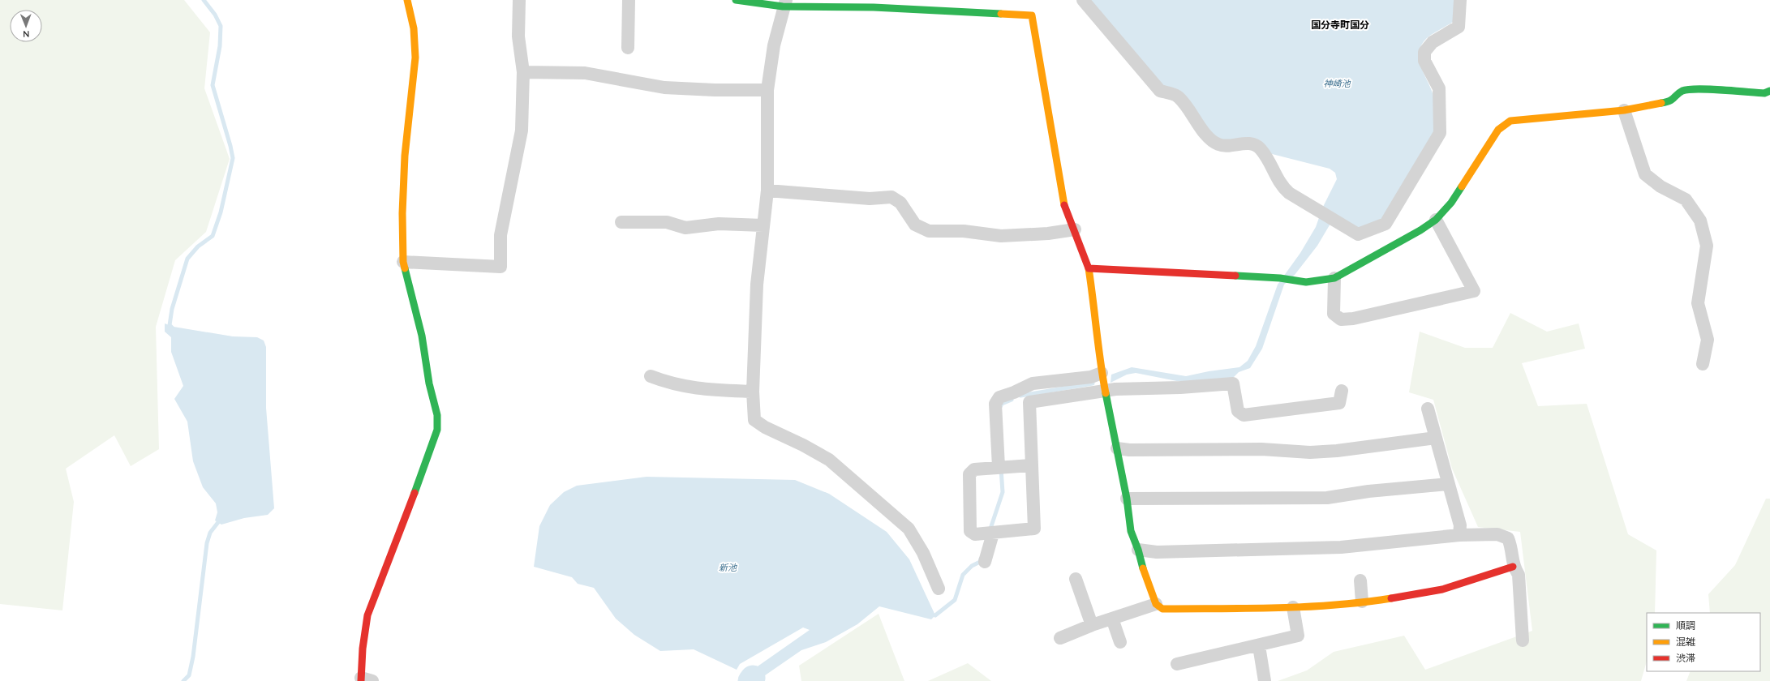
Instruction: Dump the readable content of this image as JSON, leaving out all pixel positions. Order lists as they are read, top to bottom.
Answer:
{
  "districts": ["国分寺町国分"],
  "water": ["神崎池", "新池"],
  "legend": ["順調", "混雑", "渋滞"],
  "north": "bottom"
}
